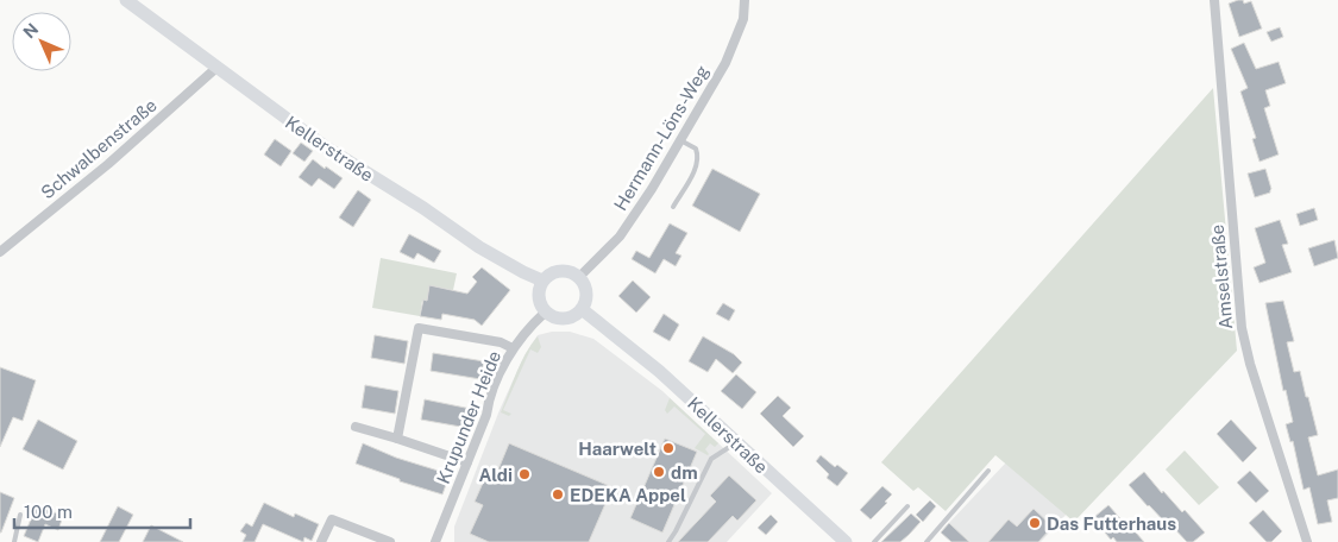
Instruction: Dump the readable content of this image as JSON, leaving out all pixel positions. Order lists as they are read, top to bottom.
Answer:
{
  "streets": {
    "main road": ["Kellerstraße"],
    "street": [
      "Hermann-Löns-Weg",
      "Schwalbenstraße",
      "Amselstraße",
      "Krupunder Heide"
    ]
  },
  "crossings": [
    ["Hermann-Löns-Weg", "Kellerstraße"],
    ["Hermann-Löns-Weg", "Krupunder Heide"],
    ["Schwalbenstraße", "Kellerstraße"],
    ["Kellerstraße", "Krupunder Heide"]
  ],
  "places": [
    "Haarwelt",
    "dm",
    "Aldi",
    "EDEKA Appel",
    "Das Futterhaus"
  ],
  "scale_bar": "100 m",
  "north": "top left"
}
